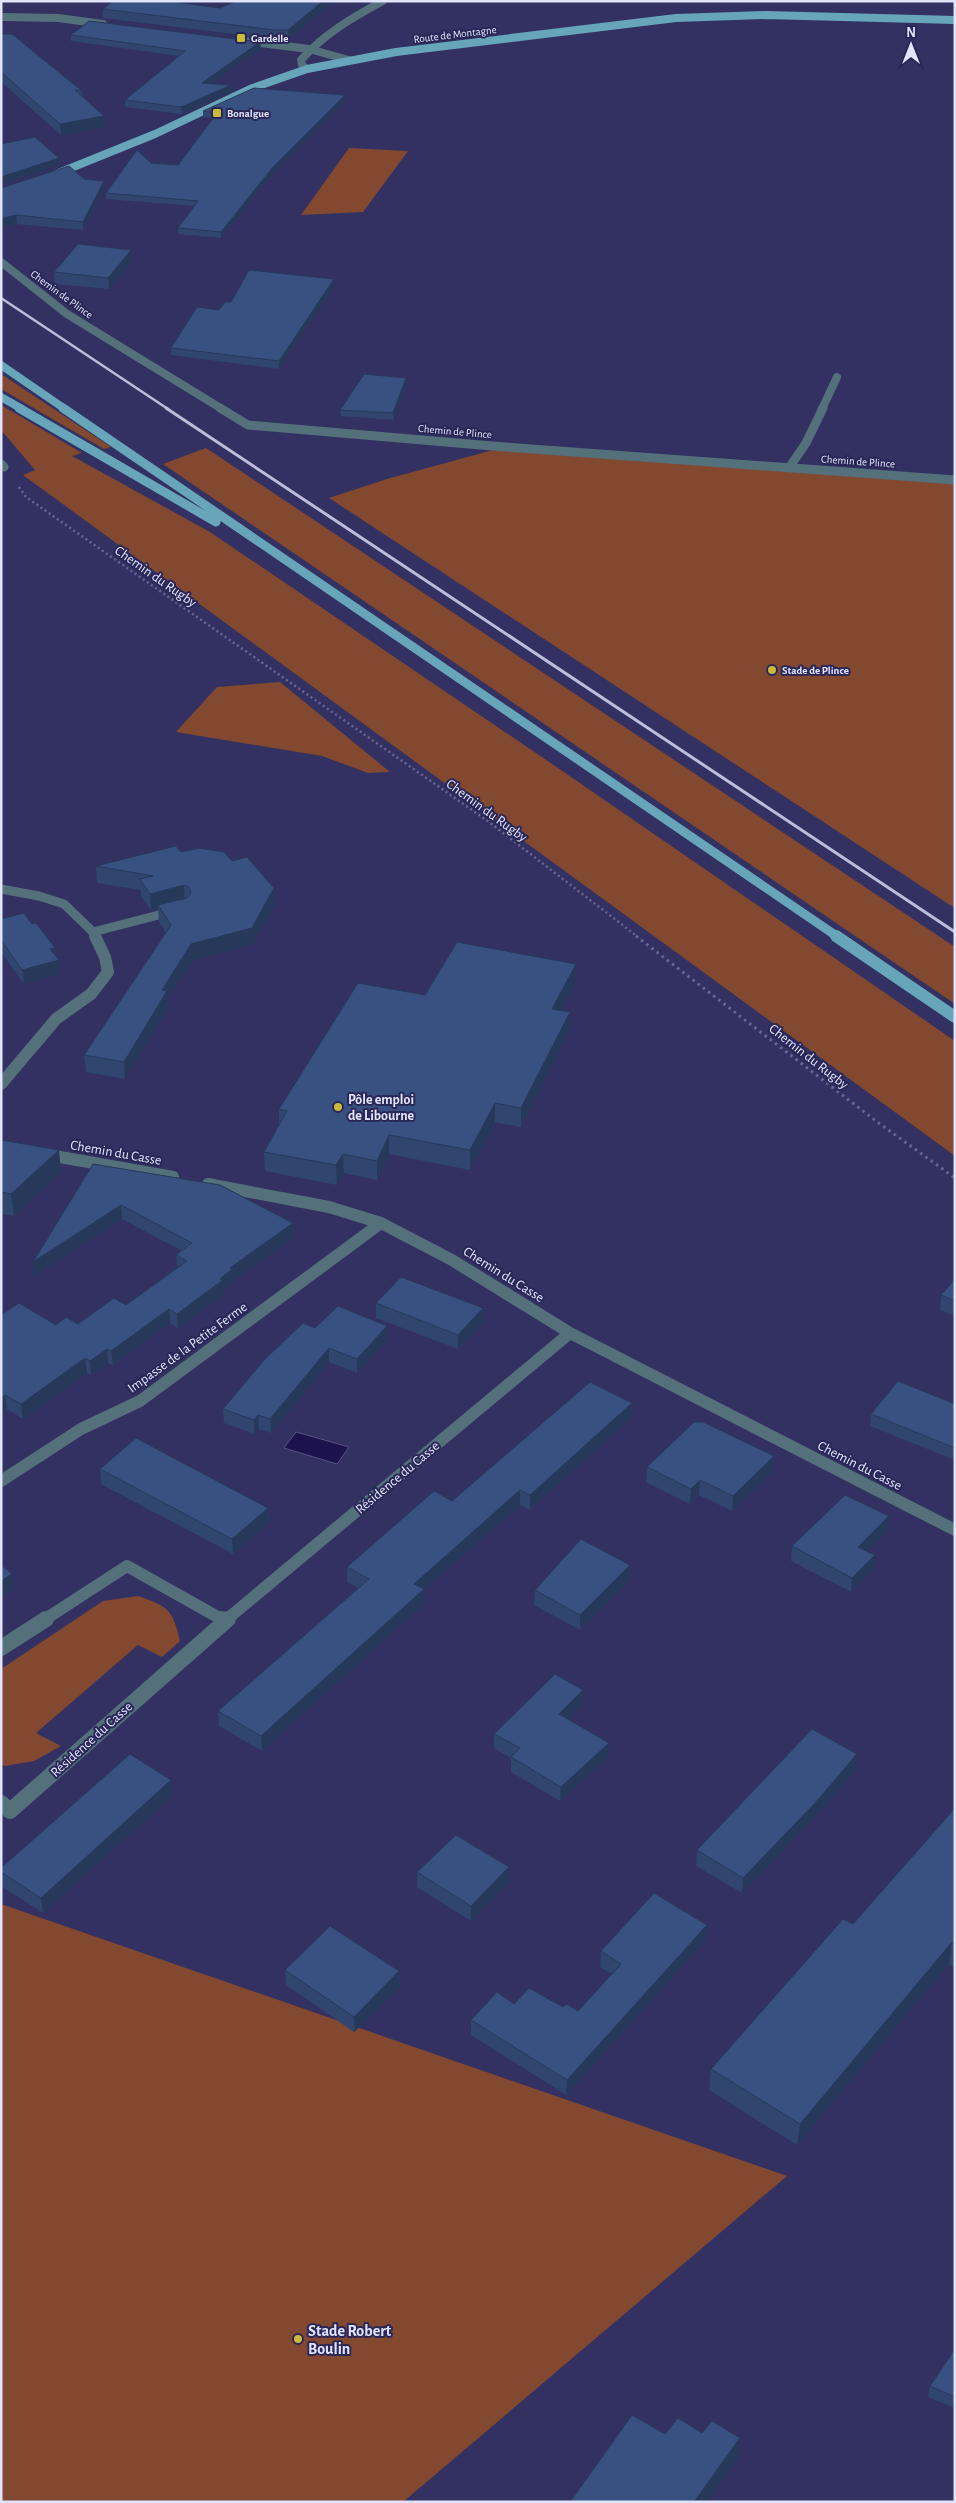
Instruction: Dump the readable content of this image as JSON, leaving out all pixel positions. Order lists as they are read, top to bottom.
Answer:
{
  "streets": {
    "main road": ["Route de Montagne"],
    "street": [
      "Chemin de Plince",
      "Chemin du Casse",
      "Impasse de la Petite Ferme",
      "Résidence du Casse"
    ],
    "path": ["Chemin du Rugby"]
  },
  "crossings": [
    ["Chemin du Casse", "Impasse de la Petite Ferme"],
    ["Chemin du Casse", "Résidence du Casse"]
  ],
  "places": {
    "transit": ["Gardelle", "Bonalgue"],
    "other": ["Stade de Plince", "Pôle emploi de Libourne", "Stade Robert Boulin"]
  },
  "north": "top"
}
